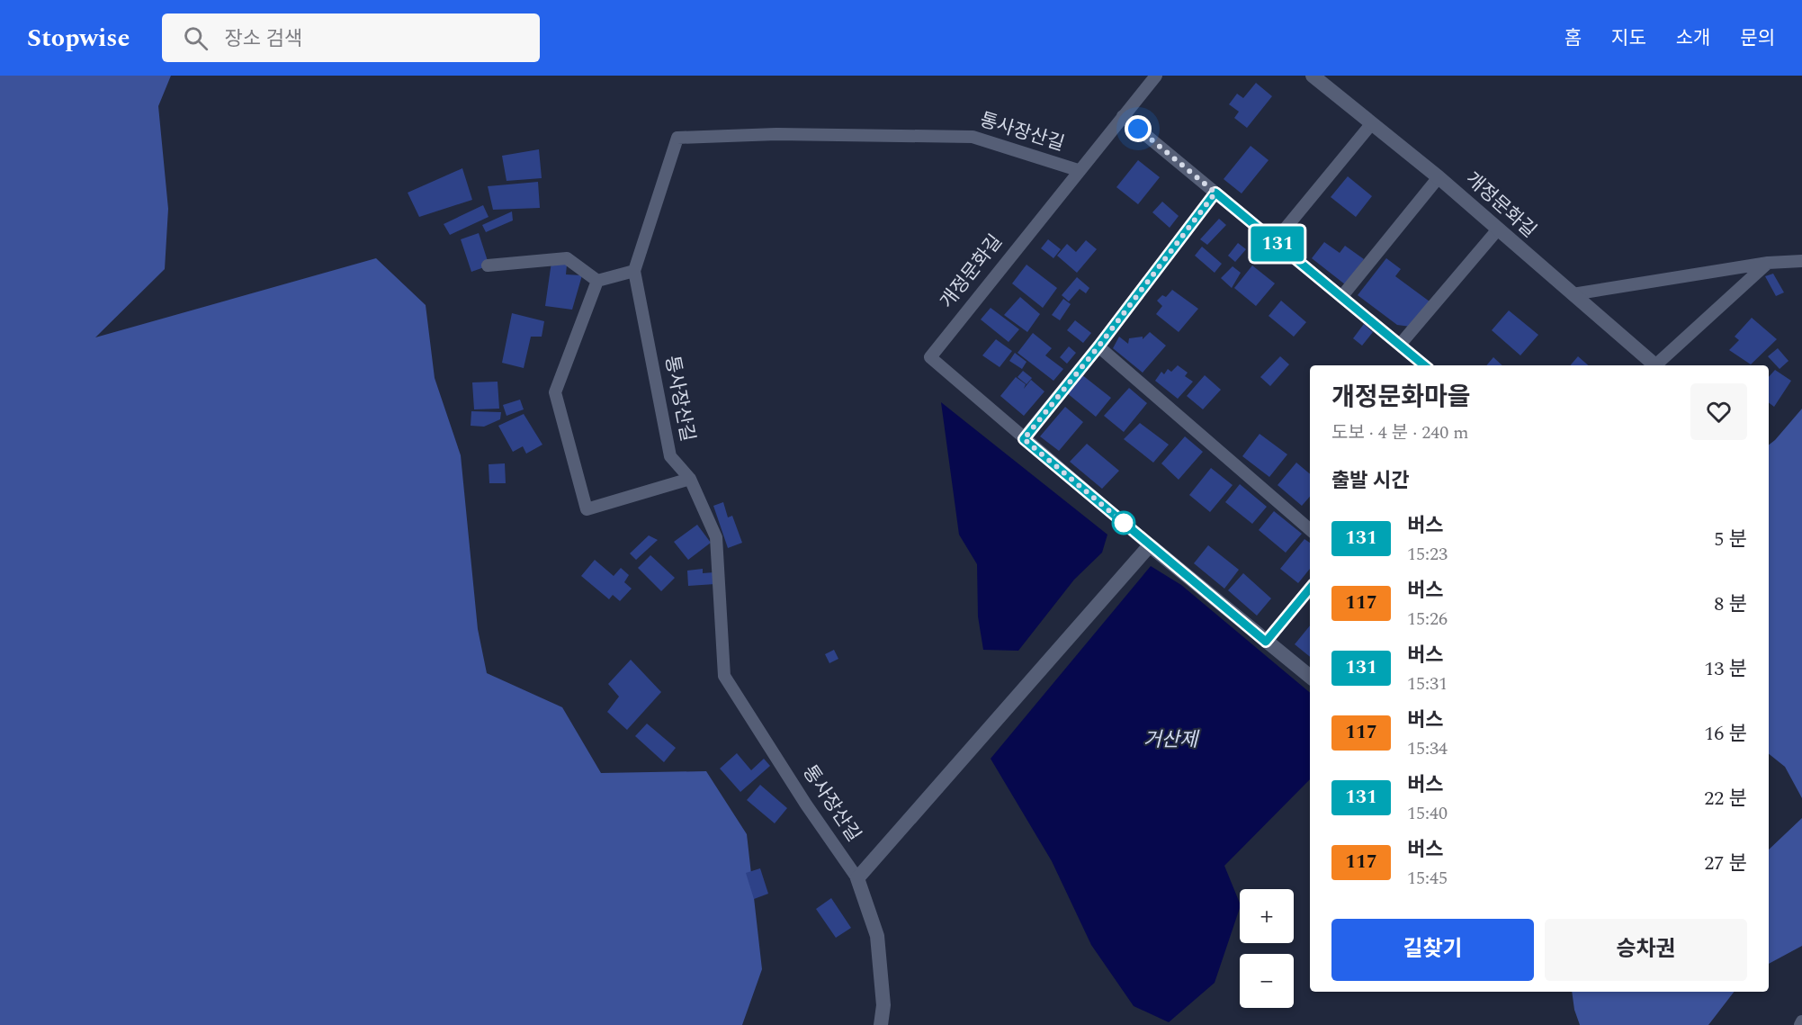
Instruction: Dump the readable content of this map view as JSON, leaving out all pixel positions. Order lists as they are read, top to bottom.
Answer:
{
  "streets": {
    "street": ["통사장산길", "개정문화길"]
  },
  "crossings": [
    ["통사장산길", "개정문화길"]
  ],
  "water": ["거산제"],
  "lines": ["bus line 131"],
  "page": {
    "header": "Stopwise",
    "search": "장소 검색",
    "nav": [
      "홈",
      "지도",
      "소개",
      "문의"
    ],
    "on_map": "131",
    "heading": [
      ["개정문화마을", "도보 · 4 분 · 240 m"],
      "출발 시간"
    ],
    "list": [
      {
        "mark": "131",
        "name": "버스",
        "note": "15:23",
        "value": "5 분"
      },
      {
        "mark": "117",
        "name": "버스",
        "note": "15:26",
        "value": "8 분"
      },
      {
        "mark": "131",
        "name": "버스",
        "note": "15:31",
        "value": "13 분"
      },
      {
        "mark": "117",
        "name": "버스",
        "note": "15:34",
        "value": "16 분"
      },
      {
        "mark": "131",
        "name": "버스",
        "note": "15:40",
        "value": "22 분"
      },
      {
        "mark": "117",
        "name": "버스",
        "note": "15:45",
        "value": "27 분"
      }
    ],
    "map_buttons": ["+", "−"],
    "buttons": ["길찾기", "승차권"]
  }
}
